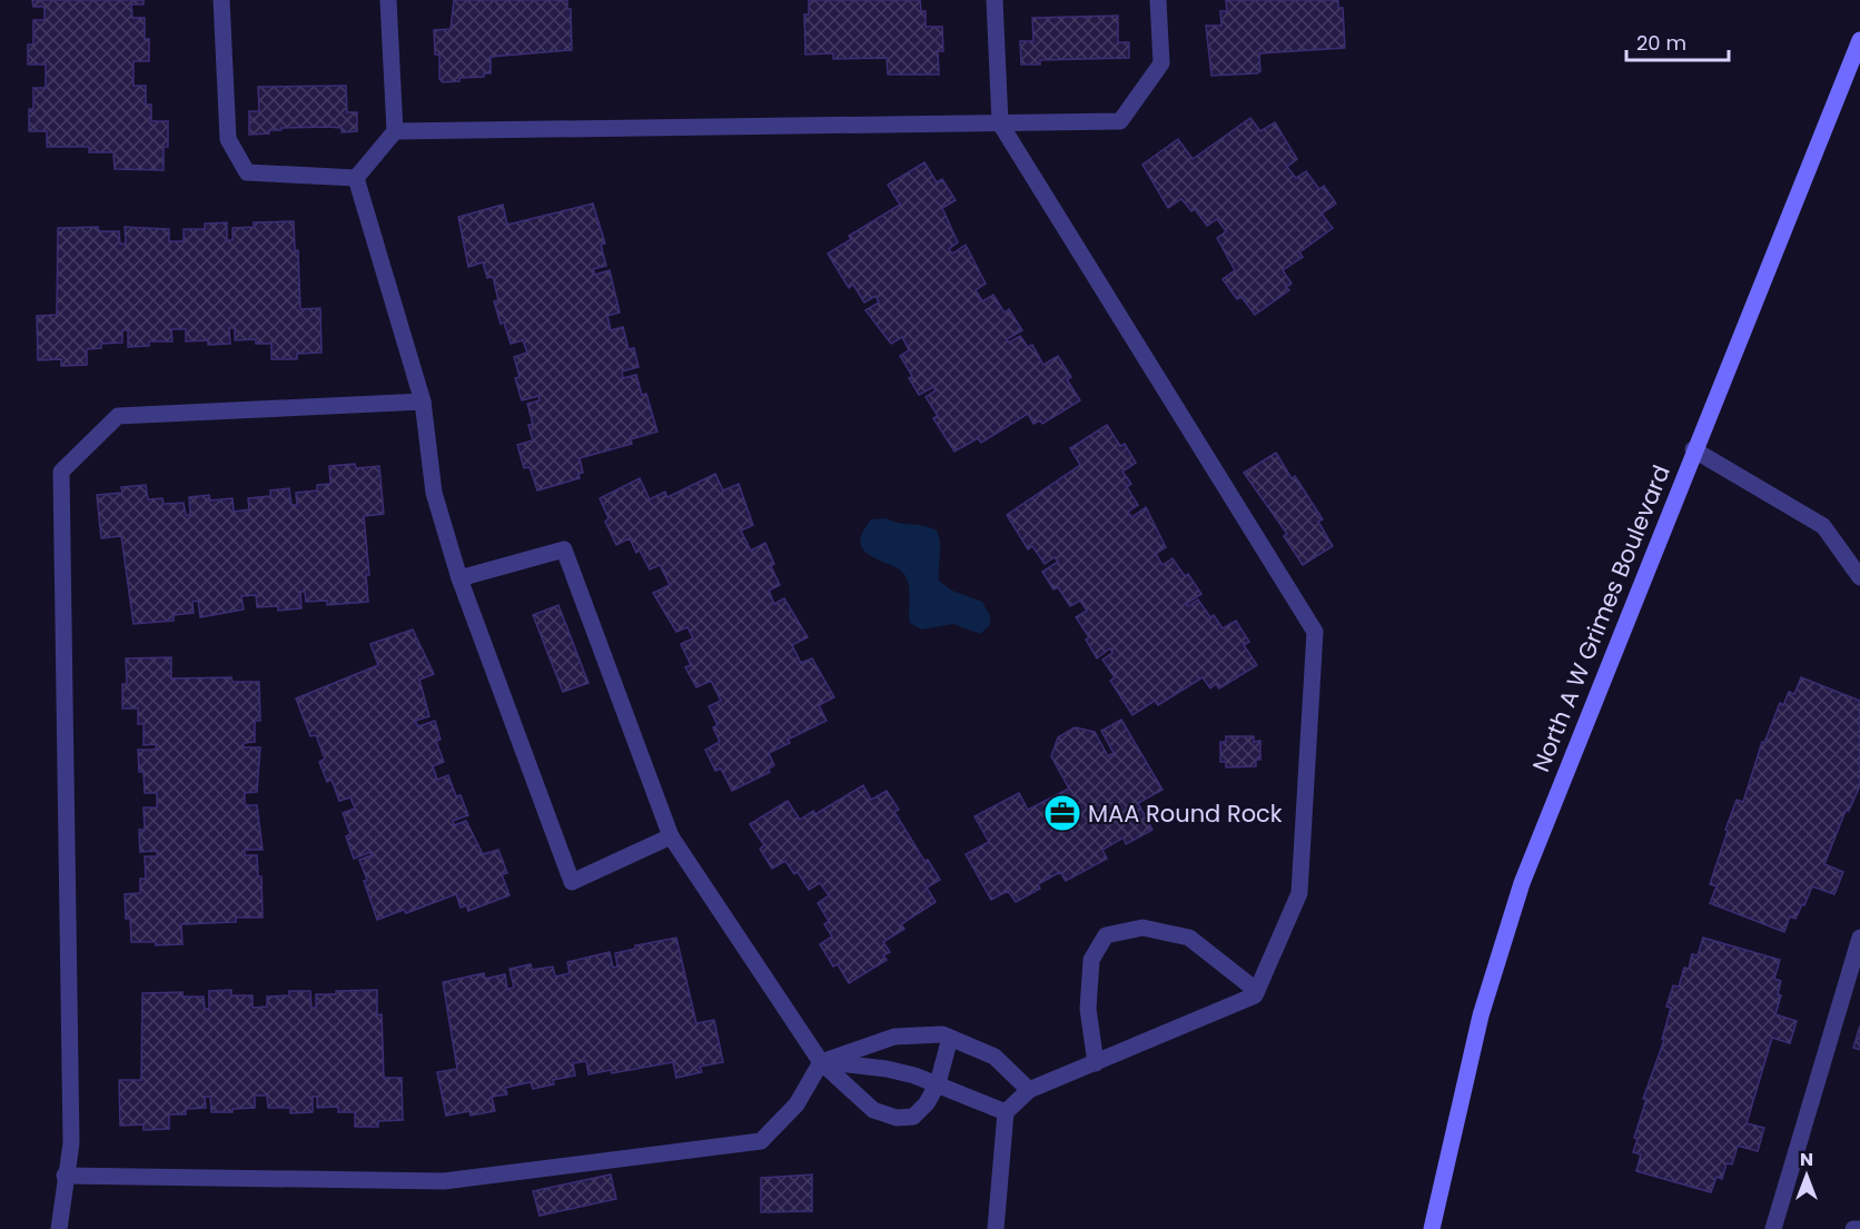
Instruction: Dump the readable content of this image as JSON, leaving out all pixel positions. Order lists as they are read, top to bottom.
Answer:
{
  "streets": {
    "main road": ["North A W Grimes Boulevard"]
  },
  "places": {
    "office": ["MAA Round Rock"]
  },
  "scale_bar": "20 m",
  "north": "top"
}
